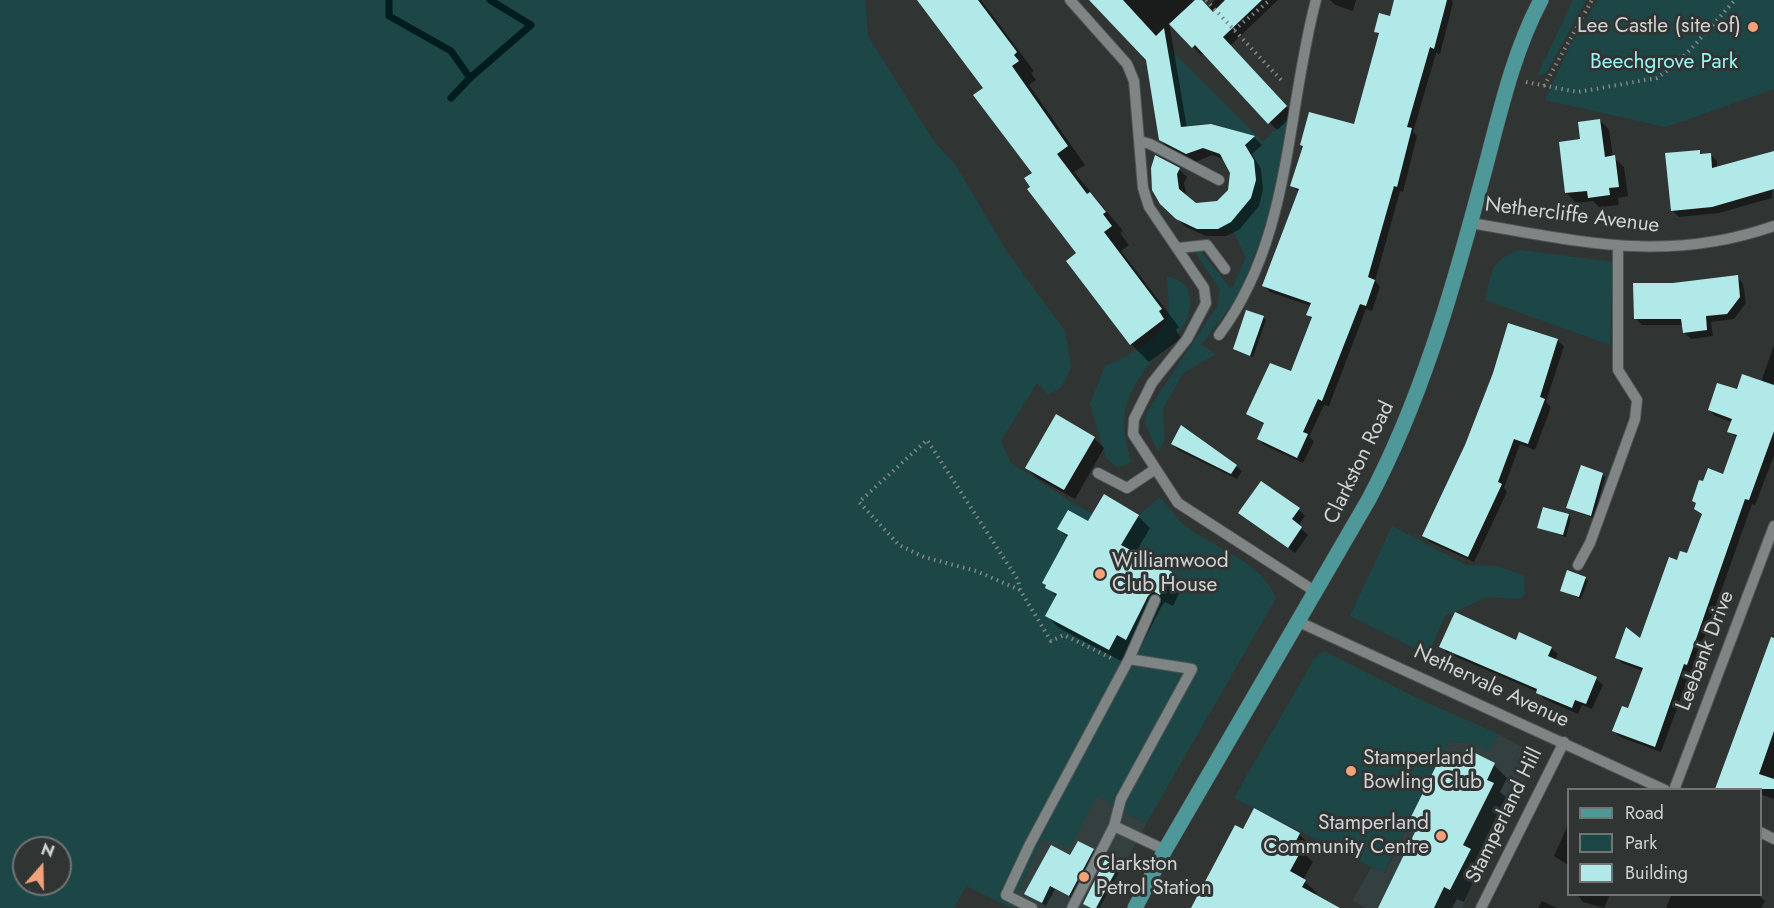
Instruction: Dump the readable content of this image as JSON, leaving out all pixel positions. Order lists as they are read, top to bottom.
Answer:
{
  "streets": {
    "main road": ["Clarkston Road"],
    "street": [
      "Nethercliffe Avenue",
      "Leebank Drive",
      "Nethervale Avenue",
      "Stamperland Hill"
    ]
  },
  "crossings": [
    ["Nethercliffe Avenue", "Clarkston Road"],
    ["Clarkston Road", "Nethervale Avenue"],
    ["Nethervale Avenue", "Stamperland Hill"]
  ],
  "parks": ["Beechgrove Park"],
  "places": [
    "Lee Castle (site of)",
    "Williamwood Club House",
    "Stamperland Bowling Club",
    "Stamperland Community Centre",
    "Clarkston Petrol Station"
  ],
  "legend": ["Road", "Park", "Building"],
  "north": "top"
}
